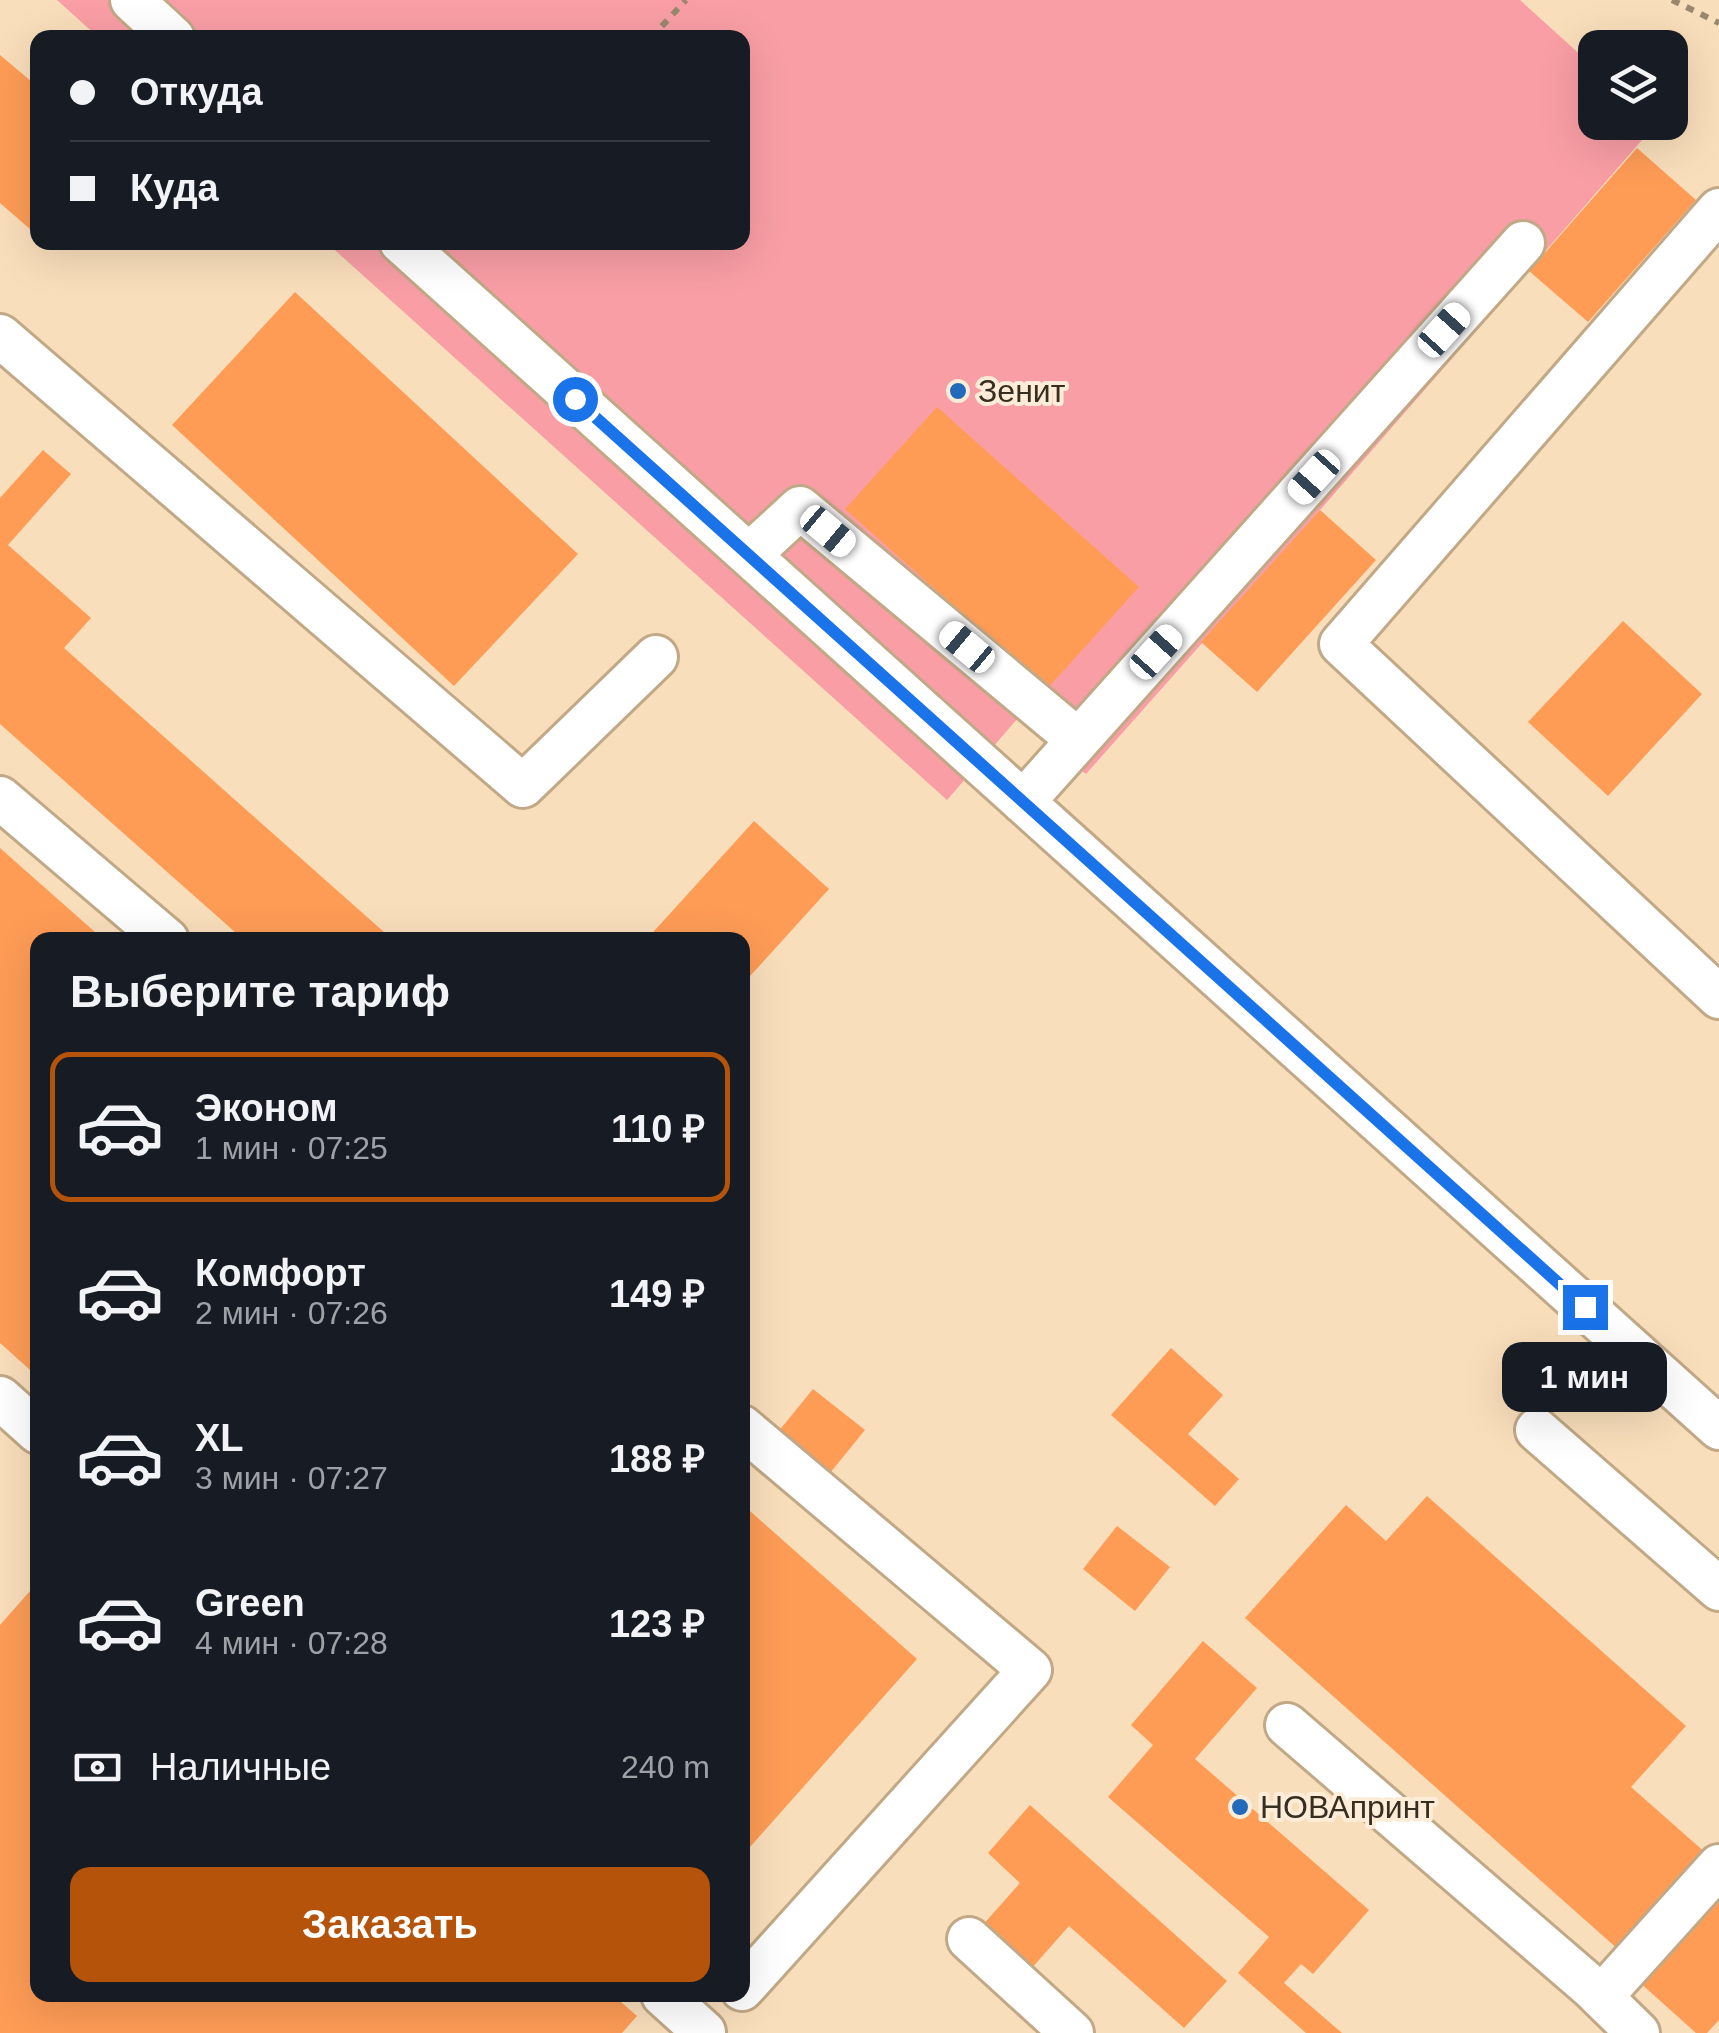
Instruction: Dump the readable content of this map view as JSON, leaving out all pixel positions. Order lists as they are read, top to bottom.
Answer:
{
  "places": ["Зенит", "НОВАпринт"],
  "page": {
    "banner": ["Откуда", "Куда"],
    "heading": "Выберите тариф",
    "list": [
      {
        "name": "Эконом",
        "note": "1 мин · 07:25",
        "value": "110 ₽"
      },
      {
        "name": "Комфорт",
        "note": "2 мин · 07:26",
        "value": "149 ₽"
      },
      {
        "name": "XL",
        "note": "3 мин · 07:27",
        "value": "188 ₽"
      },
      {
        "name": "Green",
        "note": "4 мин · 07:28",
        "value": "123 ₽"
      }
    ],
    "bubble": "1 мин",
    "pay": ["Наличные", "240 m"],
    "buttons": "Заказать"
  }
}
